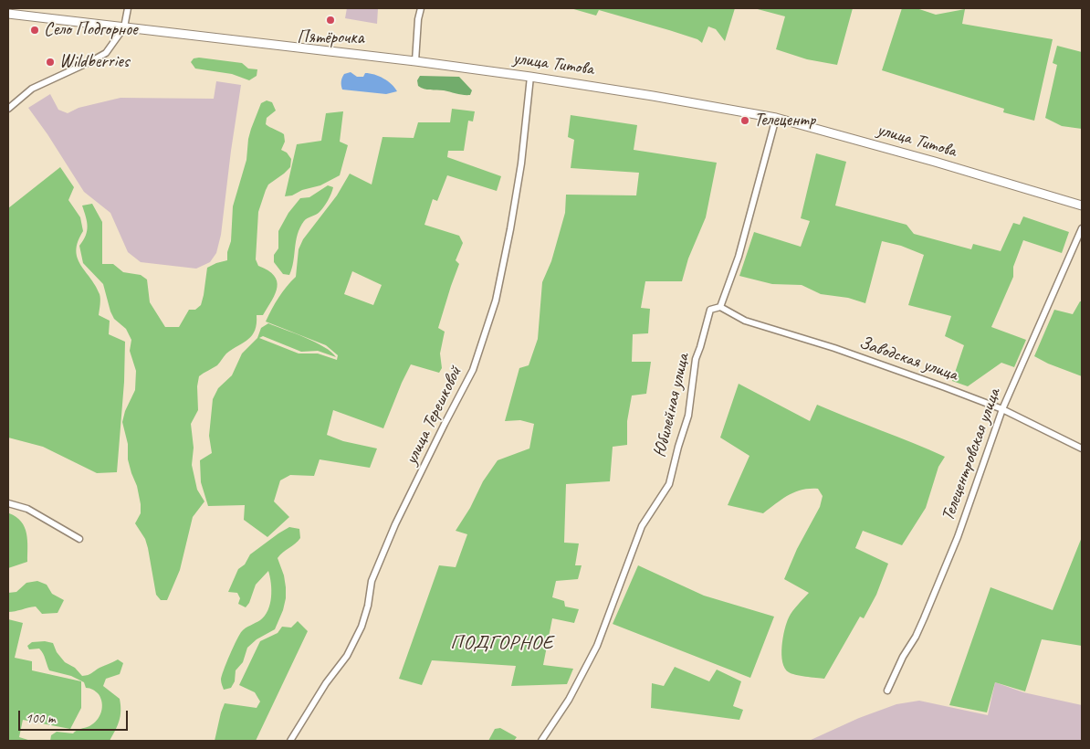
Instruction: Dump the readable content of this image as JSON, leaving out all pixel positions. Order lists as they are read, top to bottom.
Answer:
{
  "streets": {
    "main road": ["улица Титова"],
    "street": [
      "Заводская улица",
      "Юбилейная улица",
      "улица Терешковой",
      "Телецентровская улица"
    ]
  },
  "crossings": [
    ["улица Титова", "Юбилейная улица"],
    ["улица Титова", "улица Терешковой"],
    ["Заводская улица", "Юбилейная улица"],
    ["Заводская улица", "Телецентровская улица"]
  ],
  "districts": ["ПОДГОРНОЕ"],
  "places": [
    "Пятёрочка",
    "Село Подгорное",
    "Wildberries",
    "Телецентр"
  ],
  "scale_bar": "100 m"
}
